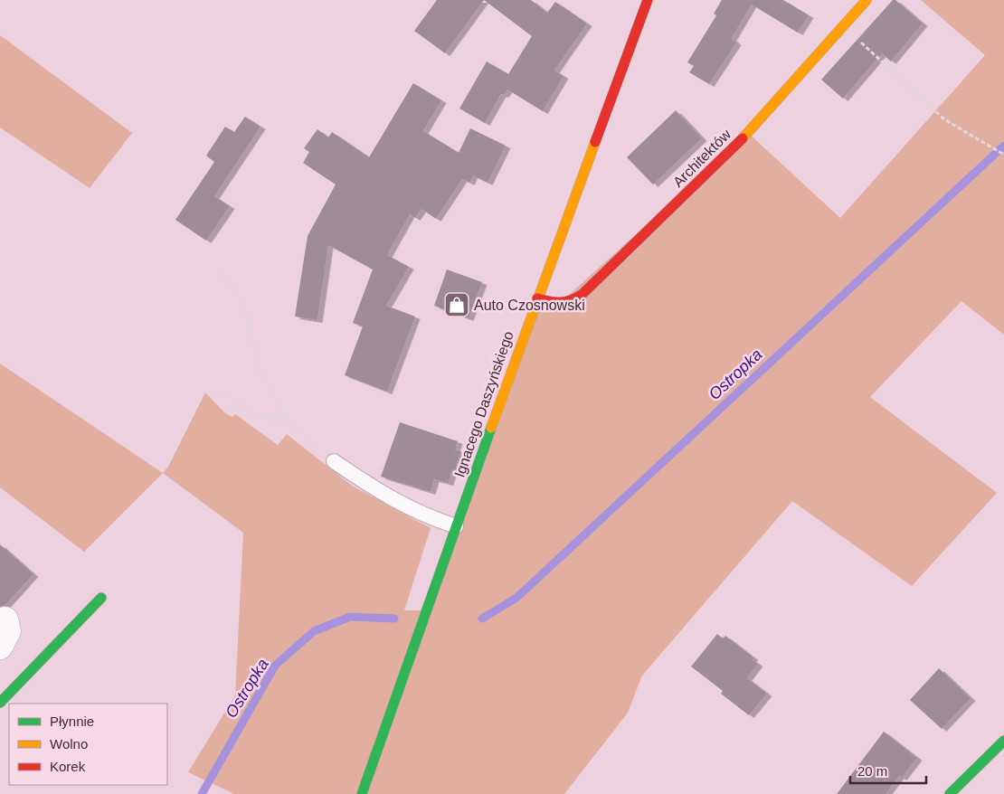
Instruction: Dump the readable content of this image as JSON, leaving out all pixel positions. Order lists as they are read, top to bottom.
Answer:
{
  "streets": {
    "main road": ["Architektów", "Ignacego Daszyńskiego"]
  },
  "crossings": [
    ["Architektów", "Ignacego Daszyńskiego"]
  ],
  "water": ["Ostropka"],
  "places": {
    "shop": ["Auto Czosnowski"]
  },
  "legend": ["Płynnie", "Wolno", "Korek"],
  "scale_bar": "20 m"
}
